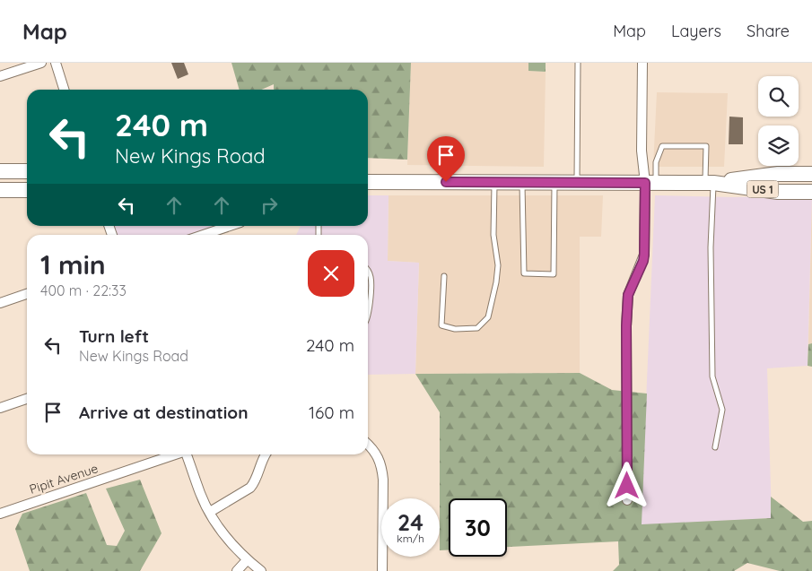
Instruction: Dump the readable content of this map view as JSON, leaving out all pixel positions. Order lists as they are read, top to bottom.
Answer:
{
  "streets": {
    "highway": ["US 1"],
    "street": ["Pipit Avenue"]
  },
  "page": {
    "header": "Map",
    "nav": ["Map", "Layers", "Share"],
    "turn": ["240 m", "New Kings Road"],
    "heading": ["1 min", "400 m · 22:33"],
    "list": [
      {
        "name": "Turn left",
        "note": "New Kings Road",
        "value": "240 m"
      },
      {
        "name": "Arrive at destination",
        "value": "160 m"
      }
    ],
    "speed": "24 km/h",
    "limit": "30"
  }
}
